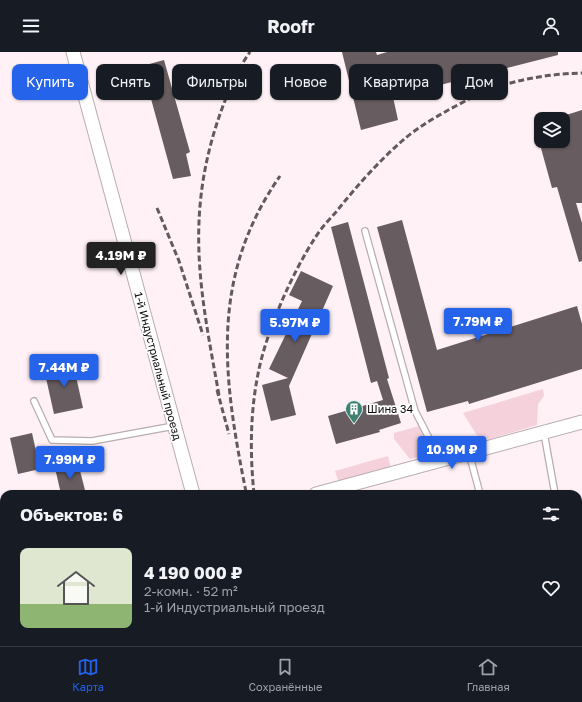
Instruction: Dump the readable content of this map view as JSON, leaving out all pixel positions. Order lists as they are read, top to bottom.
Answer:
{
  "streets": {
    "street": ["1-й Индустриальный проезд"]
  },
  "places": {
    "building": ["Шина 34"]
  },
  "page": {
    "header": "Roofr",
    "chip": [
      "Купить",
      "Снять",
      "Фильтры",
      "Новое",
      "Квартира",
      "Дом"
    ],
    "price": [
      "4.19M ₽",
      "7.79M ₽",
      "5.97M ₽",
      "7.44M ₽",
      "10.9M ₽",
      "7.99M ₽"
    ],
    "heading": "Объектов: 6",
    "list": [
      {
        "name": "4 190 000 ₽",
        "note": "2-комн. · 52 m² · 1-й Индустриальный проезд"
      }
    ],
    "tabs": ["Карта", "Сохранённые", "Главная"]
  }
}
